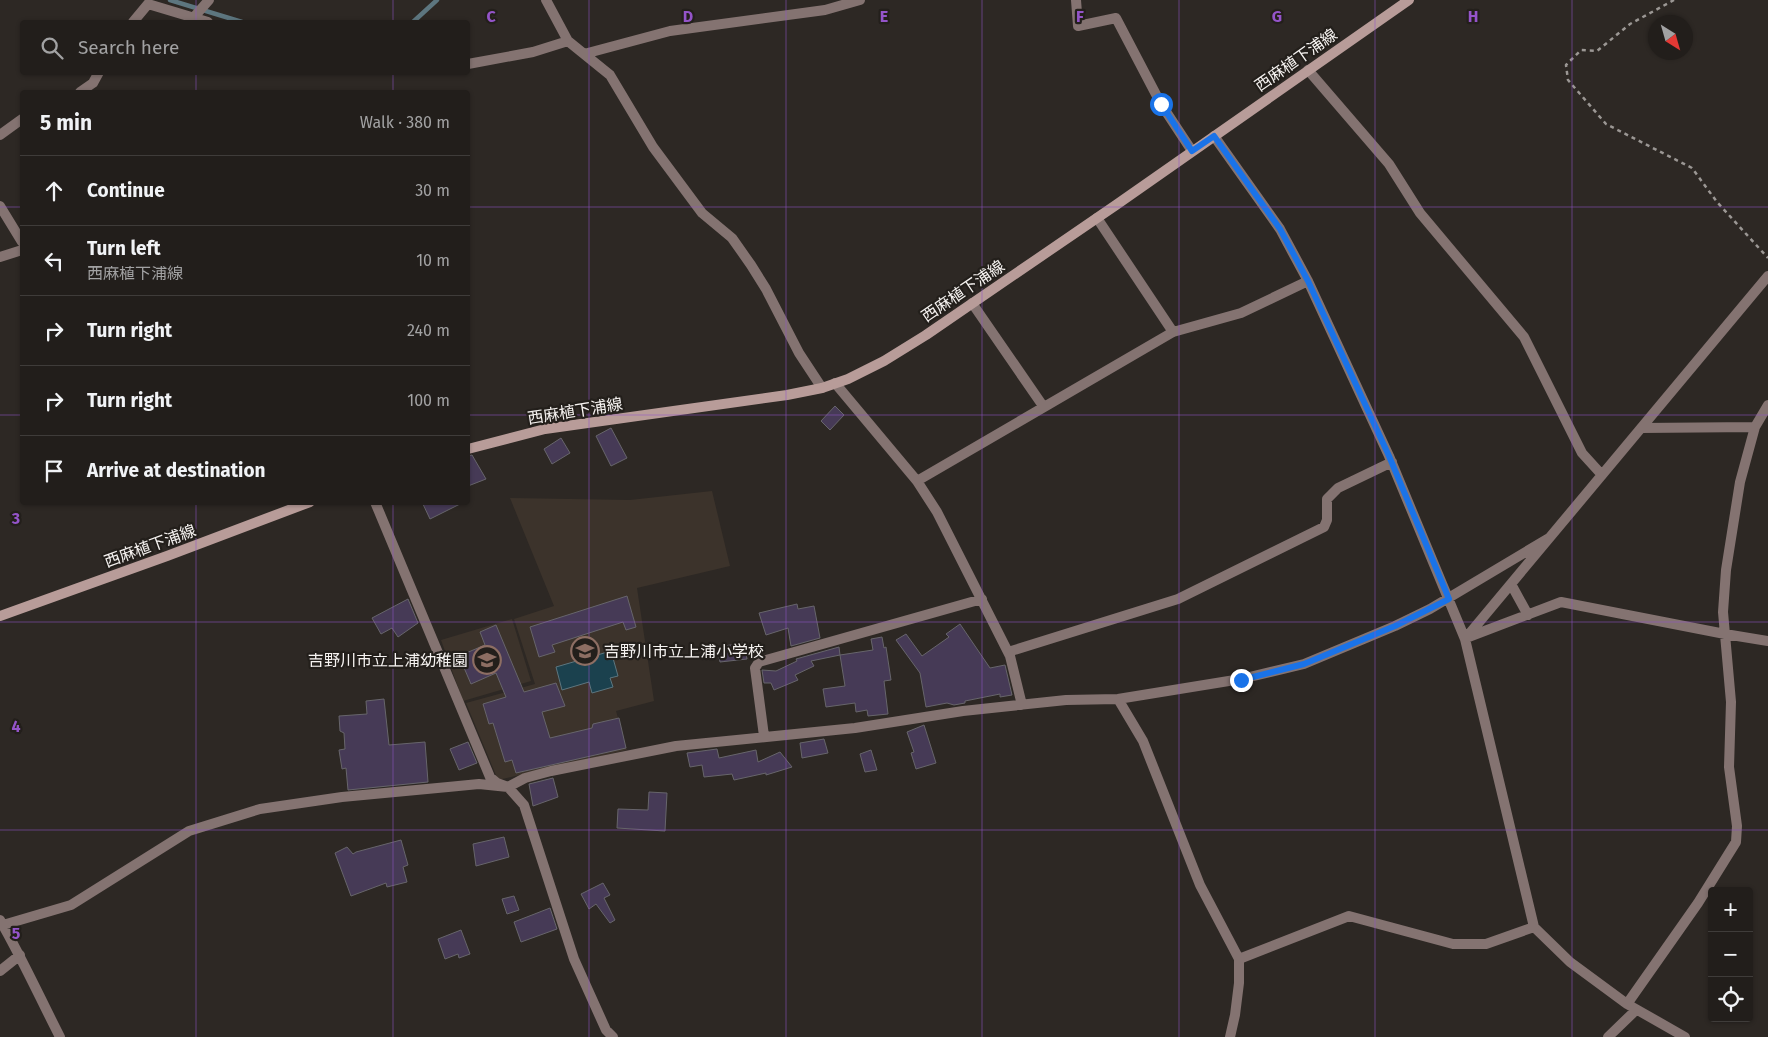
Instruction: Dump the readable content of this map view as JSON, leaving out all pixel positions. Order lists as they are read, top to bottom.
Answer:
{
  "streets": {
    "main road": ["西麻植下浦線"]
  },
  "places": {
    "school or university": ["吉野川市立上浦小学校", "吉野川市立上浦幼稚園"]
  },
  "north": "bottom right",
  "page": {
    "search": "Search here",
    "heading": ["5 min", "Walk · 380 m"],
    "list": [
      ["Continue", "30 m"],
      ["Turn left", "西麻植下浦線", "10 m"],
      ["Turn right", "240 m"],
      ["Turn right", "100 m"],
      "Arrive at destination"
    ],
    "map_buttons": ["+", "−"]
  },
  "grid": {
    "columns": [
      "C",
      "D",
      "E",
      "F",
      "G",
      "H"
    ],
    "rows": ["3", "4", "5"]
  }
}
